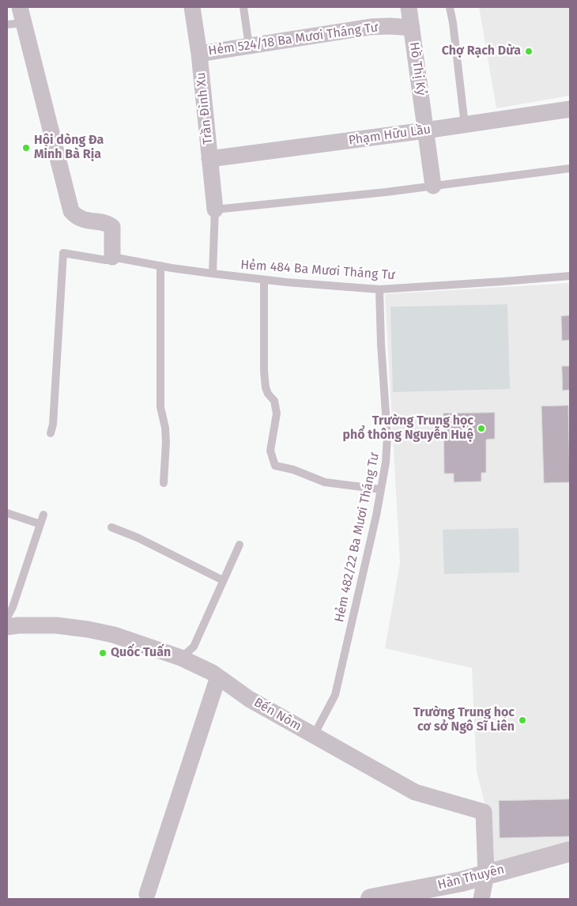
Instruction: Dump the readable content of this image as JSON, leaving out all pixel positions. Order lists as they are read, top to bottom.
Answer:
{
  "streets": {
    "street": [
      "Hẻm 524/18 Ba Mươi Tháng Tư",
      "Hồ Thị Kỷ",
      "Trần Đình Xu",
      "Phạm Hữu Lầu",
      "Bến Nôm",
      "Hàn Thuyên"
    ],
    "lane": ["Hẻm 484 Ba Mươi Tháng Tư", "Hẻm 482/22 Ba Mươi Tháng Tư"]
  },
  "crossings": [
    ["Hẻm 524/18 Ba Mươi Tháng Tư", "Hồ Thị Kỷ"],
    ["Hẻm 524/18 Ba Mươi Tháng Tư", "Trần Đình Xu"],
    ["Hồ Thị Kỷ", "Phạm Hữu Lầu"],
    ["Trần Đình Xu", "Phạm Hữu Lầu"],
    ["Hẻm 484 Ba Mươi Tháng Tư", "Hẻm 482/22 Ba Mươi Tháng Tư"],
    ["Hẻm 482/22 Ba Mươi Tháng Tư", "Bến Nôm"],
    ["Bến Nôm", "Hàn Thuyên"]
  ],
  "places": [
    "Chợ Rạch Dừa",
    "Hội dòng Đa Minh Bà Rịa",
    "Trường Trung học phổ thông Nguyễn Huệ",
    "Quốc Tuấn",
    "Trường Trung học cơ sở Ngô Sĩ Liên"
  ]
}
